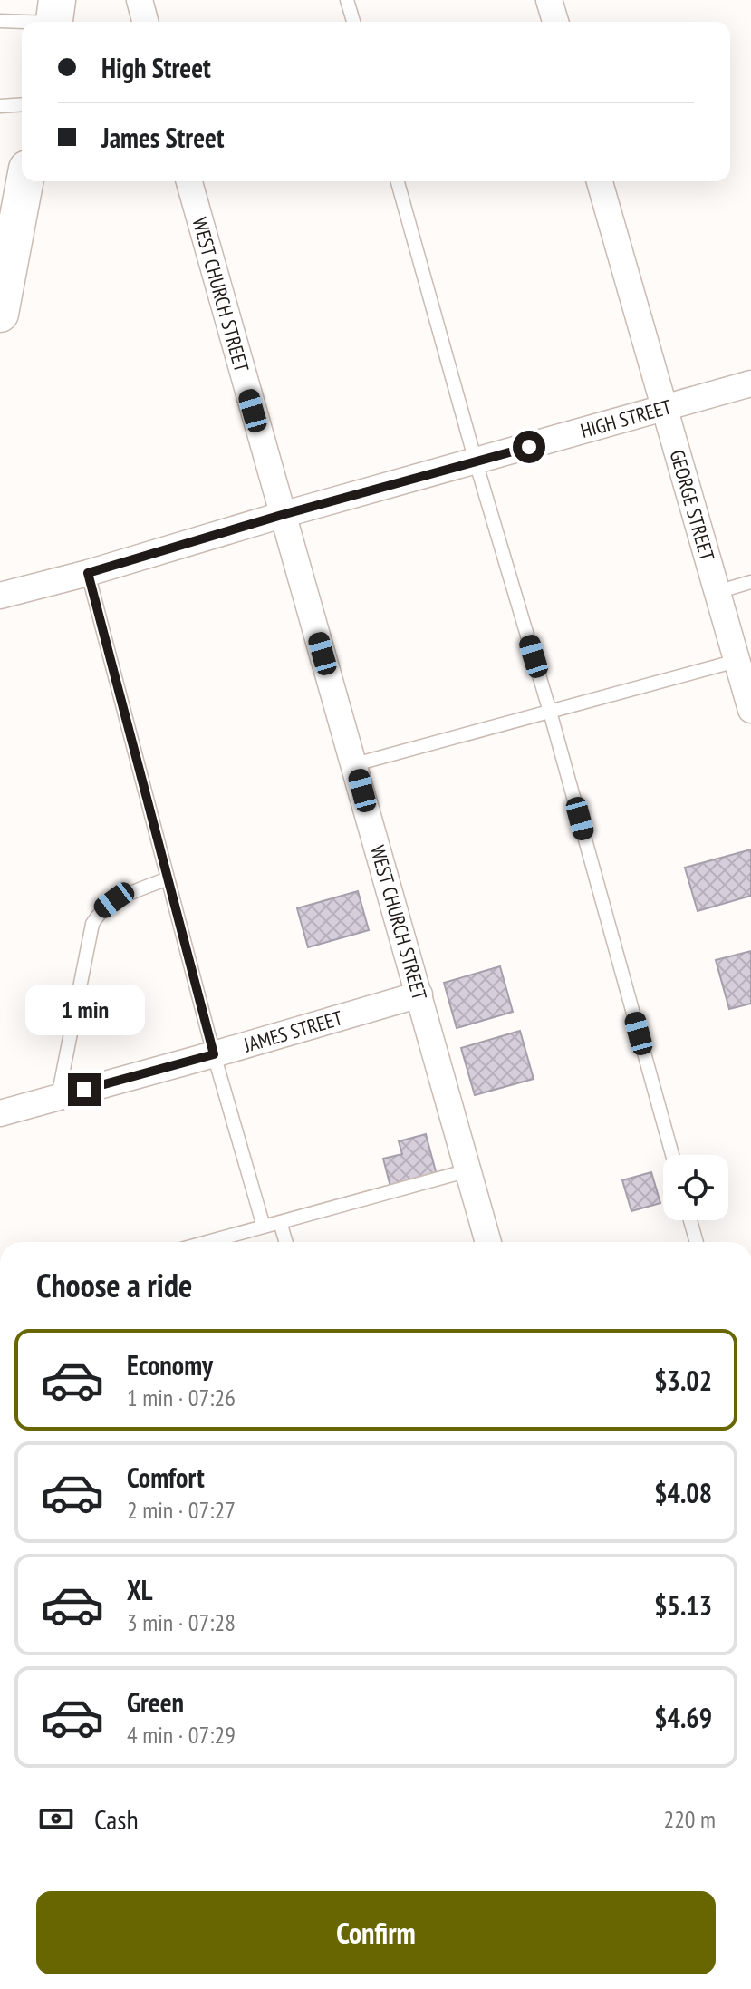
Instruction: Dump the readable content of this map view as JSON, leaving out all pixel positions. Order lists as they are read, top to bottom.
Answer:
{
  "streets": {
    "street": [
      "WEST CHURCH STREET",
      "HIGH STREET",
      "GEORGE STREET",
      "JAMES STREET"
    ]
  },
  "crossings": [
    ["WEST CHURCH STREET", "HIGH STREET"],
    ["WEST CHURCH STREET", "JAMES STREET"],
    ["HIGH STREET", "GEORGE STREET"]
  ],
  "page": {
    "banner": ["High Street", "James Street"],
    "bubble": "1 min",
    "heading": "Choose a ride",
    "list": [
      {
        "name": "Economy",
        "note": "1 min · 07:26",
        "value": "$3.02"
      },
      {
        "name": "Comfort",
        "note": "2 min · 07:27",
        "value": "$4.08"
      },
      {
        "name": "XL",
        "note": "3 min · 07:28",
        "value": "$5.13"
      },
      {
        "name": "Green",
        "note": "4 min · 07:29",
        "value": "$4.69"
      }
    ],
    "pay": ["Cash", "220 m"],
    "buttons": "Confirm"
  }
}
